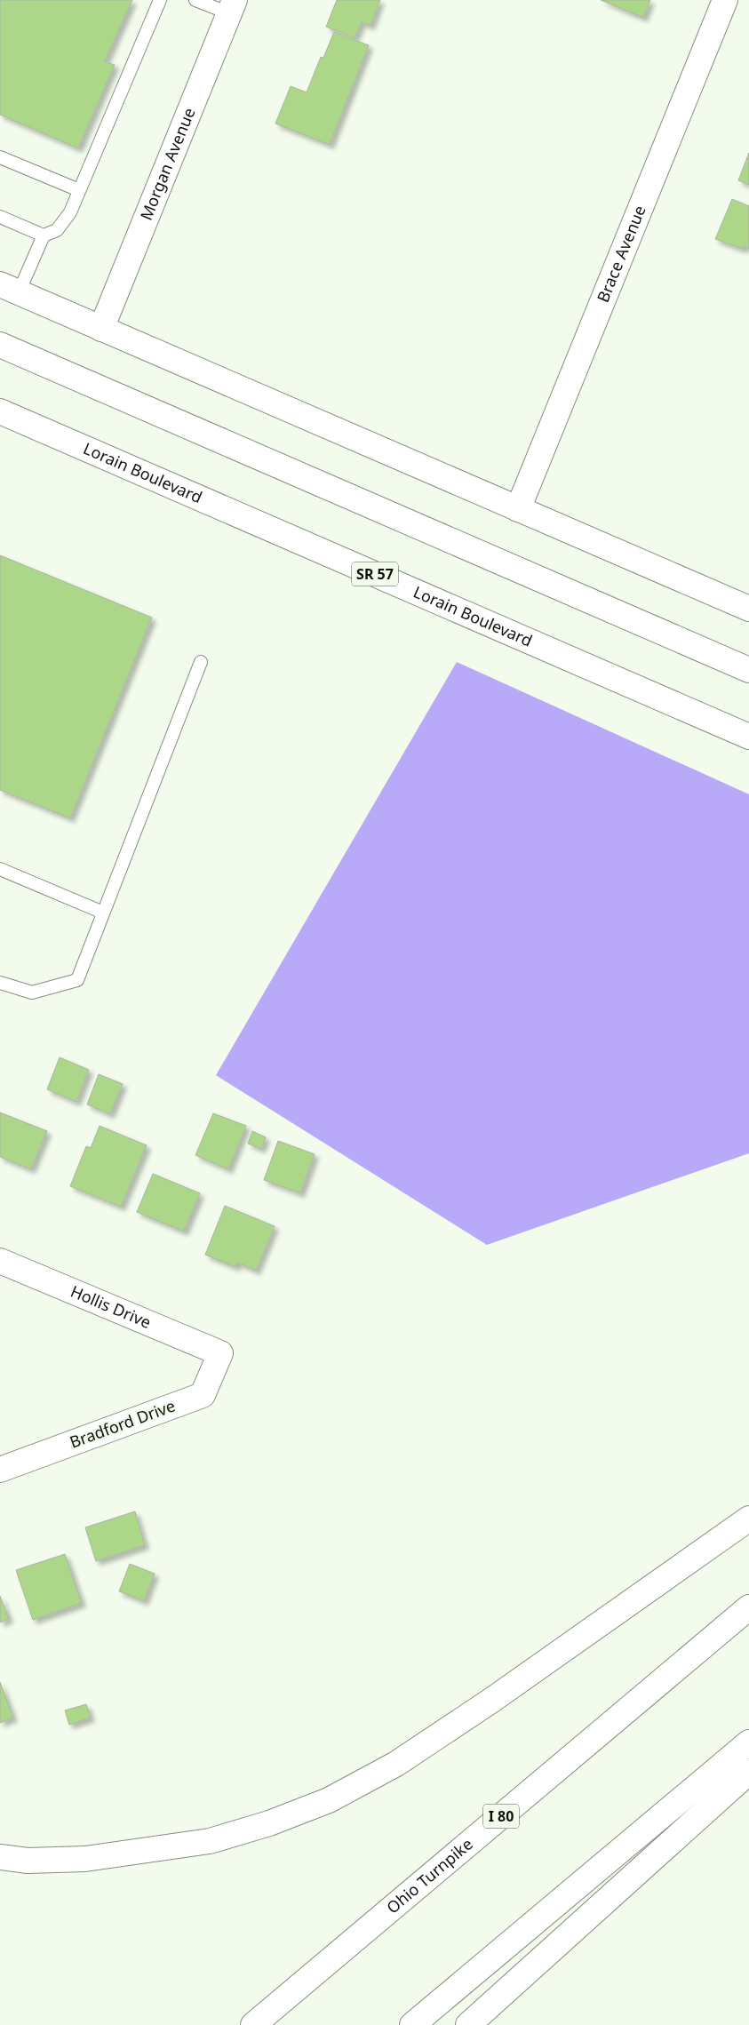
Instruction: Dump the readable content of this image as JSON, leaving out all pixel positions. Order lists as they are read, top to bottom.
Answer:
{
  "streets": {
    "main road": [
      "Morgan Avenue",
      "Brace Avenue",
      "Lorain Boulevard",
      "SR 57",
      "Hollis Drive",
      "Bradford Drive",
      "I 80",
      "Ohio Turnpike"
    ]
  },
  "crossings": [
    ["Hollis Drive", "Bradford Drive"]
  ]
}
